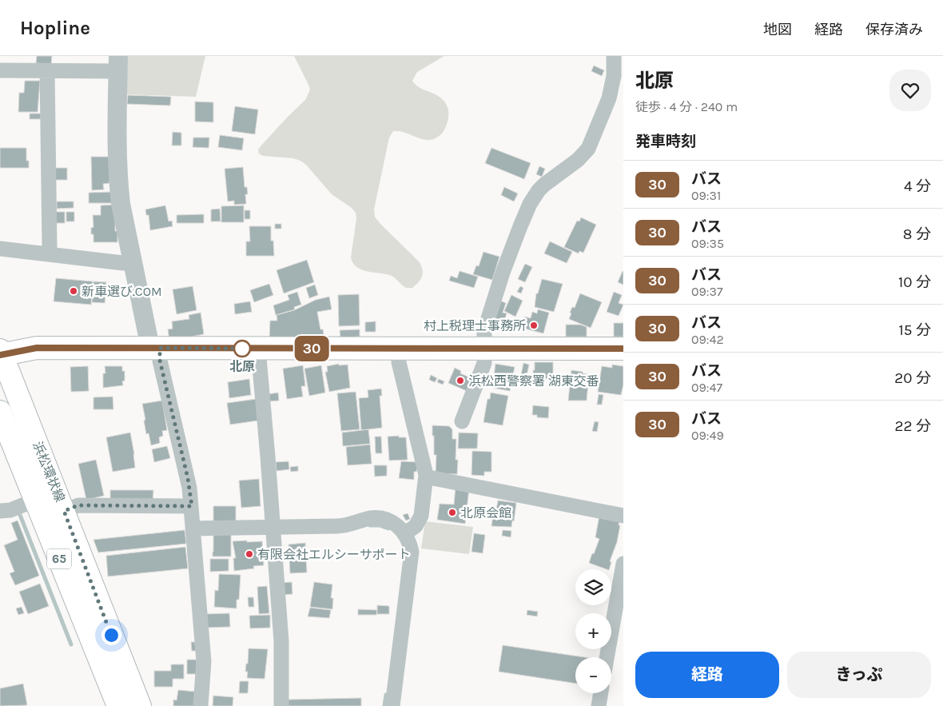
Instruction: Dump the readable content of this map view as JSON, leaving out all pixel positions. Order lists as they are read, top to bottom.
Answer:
{
  "streets": {
    "main road": ["浜松環状線", "65"]
  },
  "places": [
    "新車選び.COM",
    "村上税理士事務所",
    "北原",
    "浜松西警察署 湖東交番",
    "北原会館",
    "有限会社エルシーサポート"
  ],
  "lines": ["bus line 30"],
  "page": {
    "header": "Hopline",
    "nav": ["地図", "経路", "保存済み"],
    "on_map": "30",
    "heading": [
      ["北原", "徒歩 · 4 分 · 240 m"],
      "発車時刻"
    ],
    "list": [
      {
        "mark": "30",
        "name": "バス",
        "note": "09:31",
        "value": "4 分"
      },
      {
        "mark": "30",
        "name": "バス",
        "note": "09:35",
        "value": "8 分"
      },
      {
        "mark": "30",
        "name": "バス",
        "note": "09:37",
        "value": "10 分"
      },
      {
        "mark": "30",
        "name": "バス",
        "note": "09:42",
        "value": "15 分"
      },
      {
        "mark": "30",
        "name": "バス",
        "note": "09:47",
        "value": "20 分"
      },
      {
        "mark": "30",
        "name": "バス",
        "note": "09:49",
        "value": "22 分"
      }
    ],
    "map_buttons": ["+", "−"],
    "buttons": ["経路", "きっぷ"]
  }
}
